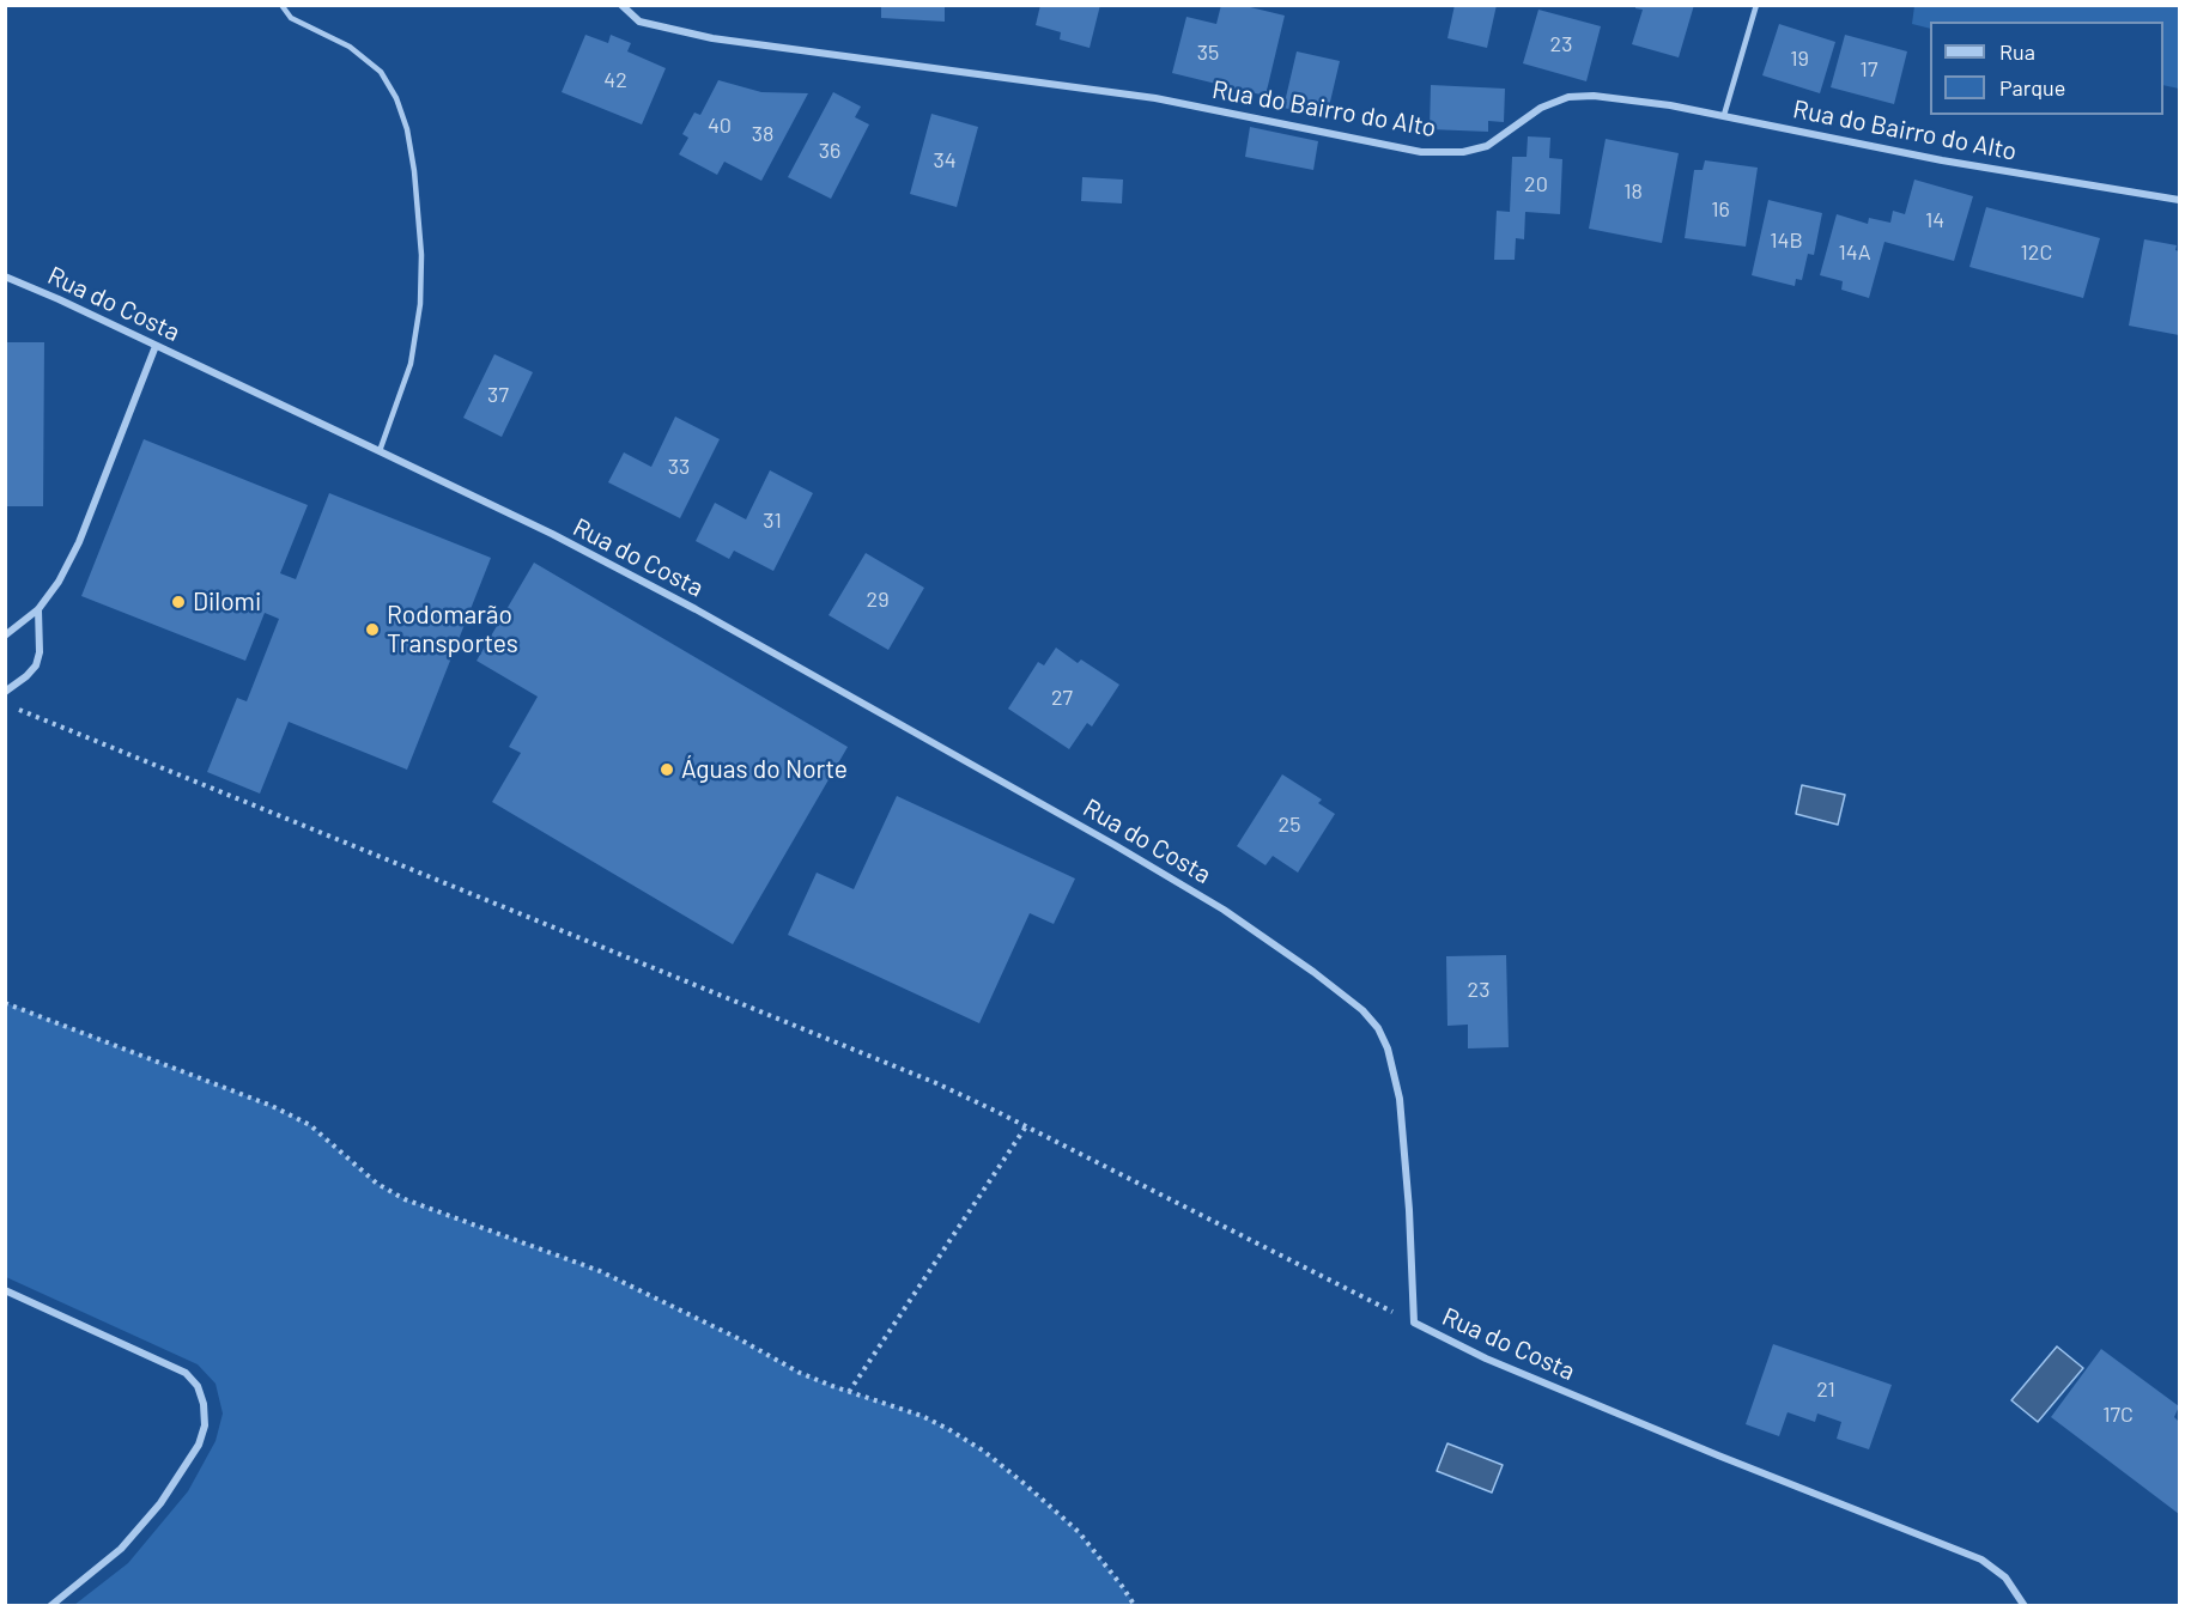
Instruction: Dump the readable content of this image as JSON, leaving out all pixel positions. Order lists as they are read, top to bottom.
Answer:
{
  "streets": {
    "street": ["Rua do Bairro do Alto", "Rua do Costa"]
  },
  "places": ["Dilomi", "Rodomarão Transportes", "Águas do Norte"],
  "house_numbers": [
    "23",
    "35",
    "19",
    "17",
    "42",
    "40",
    "38",
    "36",
    "34",
    "20",
    "18",
    "16",
    "14",
    "14B",
    "14A",
    "12C",
    "37",
    "33",
    "31",
    "29",
    "27",
    "25",
    "23",
    "21",
    "17C"
  ],
  "legend": ["Rua", "Parque"]
}
